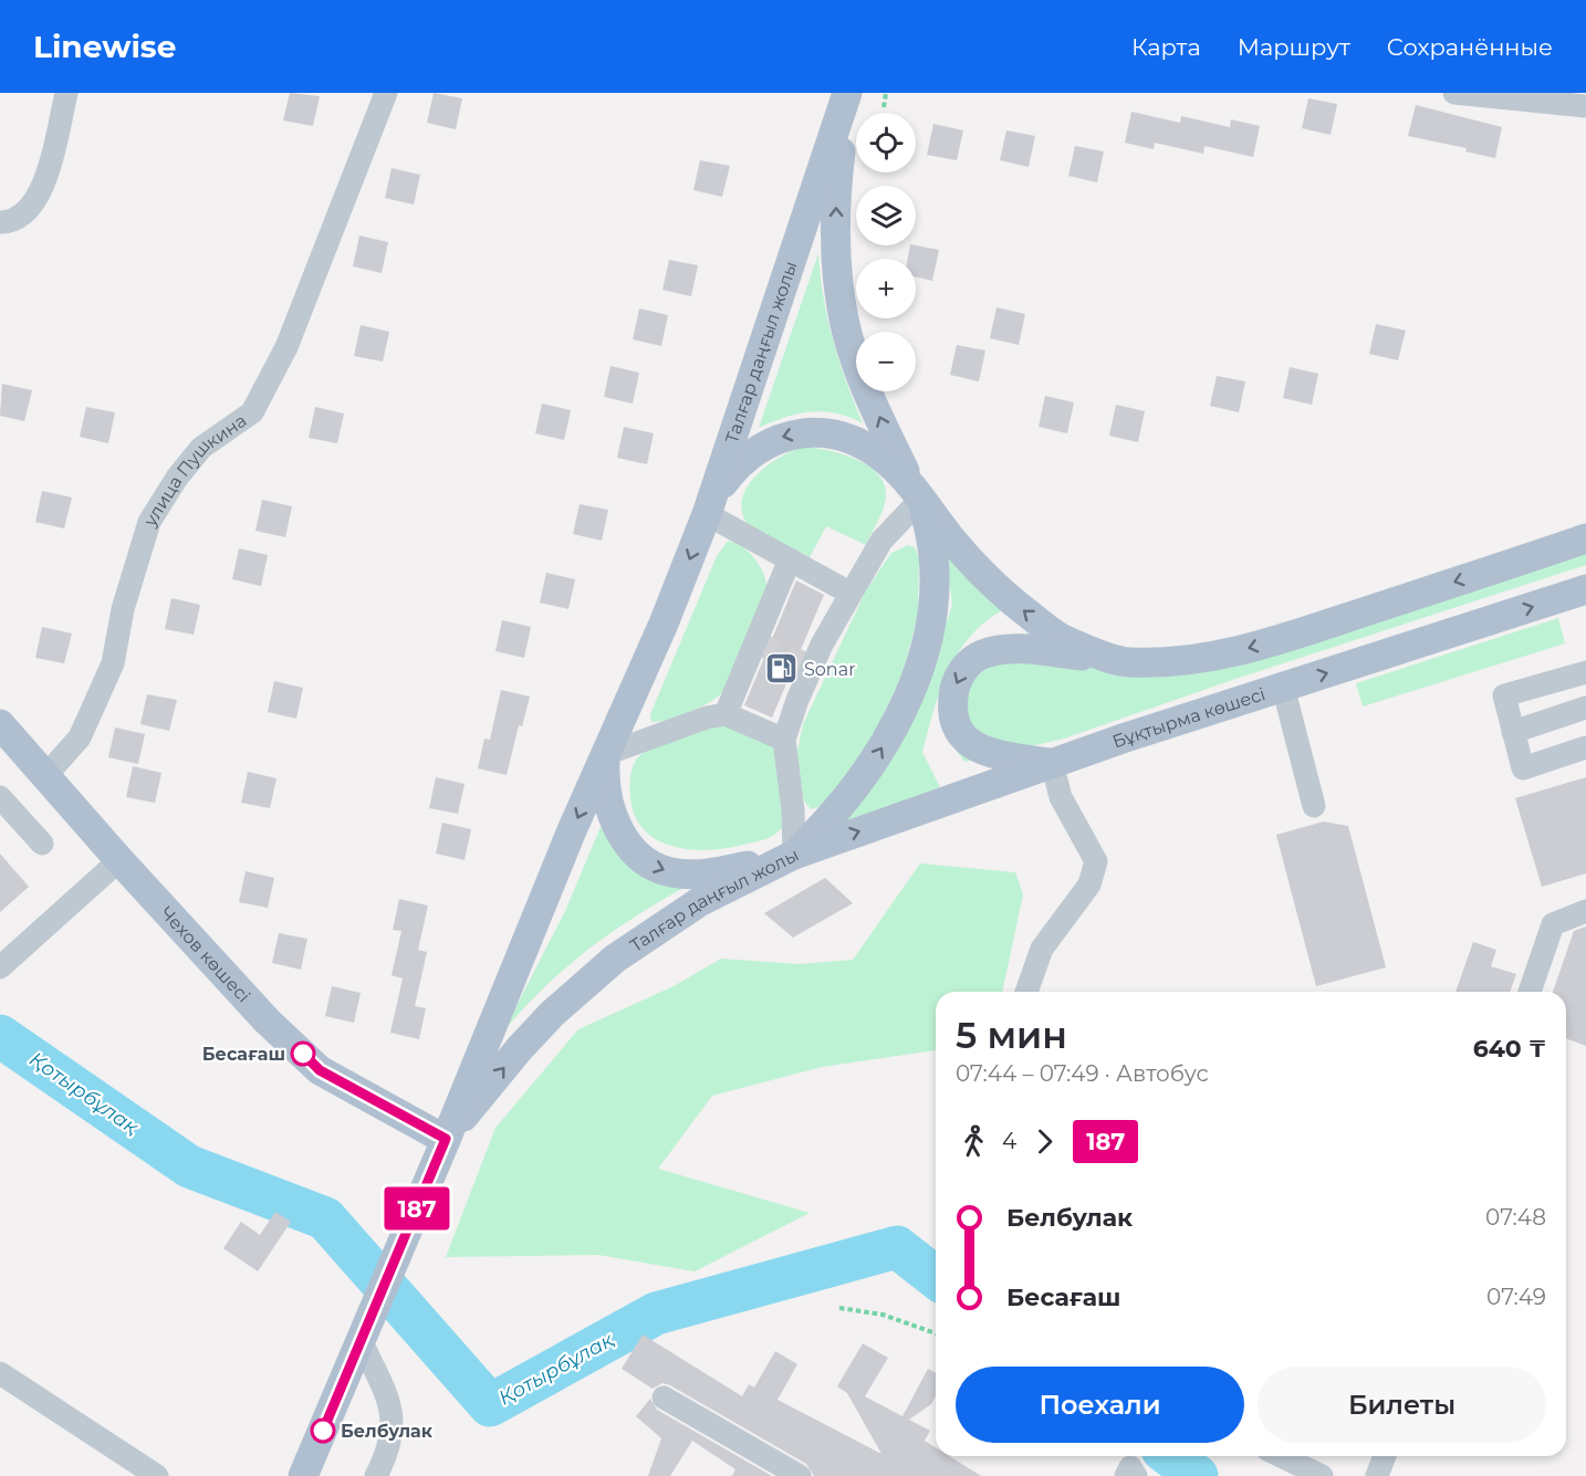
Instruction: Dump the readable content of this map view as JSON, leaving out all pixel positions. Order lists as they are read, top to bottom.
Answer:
{
  "streets": {
    "main road": ["Талғар даңғыл жолы", "Бұқтырма көшесі", "Чехов көшесі"],
    "street": ["улица Пушкина"]
  },
  "crossings": [
    ["Талғар даңғыл жолы", "Бұқтырма көшесі"],
    ["Талғар даңғыл жолы", "Чехов көшесі"],
    ["улица Пушкина", "Чехов көшесі"]
  ],
  "water": ["Қотырбұлақ"],
  "places": {
    "fuel station": ["Sonar"],
    "other": ["Бесағаш", "Белбулак"]
  },
  "lines": ["bus line 187"],
  "page": {
    "header": "Linewise",
    "nav": ["Карта", "Маршрут", "Сохранённые"],
    "on_map": "187",
    "map_buttons": ["+", "−"],
    "heading": ["5 мин", "07:44 – 07:49 · Автобус", "640 ₸"],
    "legs": ["4", "187"],
    "list": [
      {
        "name": "Белбулак",
        "value": "07:48"
      },
      {
        "name": "Бесағаш",
        "value": "07:49"
      }
    ],
    "buttons": ["Поехали", "Билеты"]
  }
}
